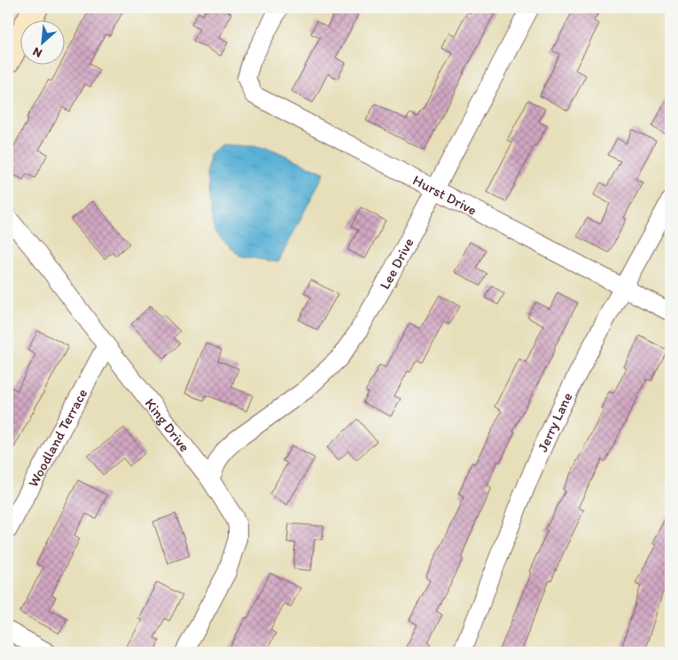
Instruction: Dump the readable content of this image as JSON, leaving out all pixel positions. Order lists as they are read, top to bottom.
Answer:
{
  "streets": {
    "street": [
      "Hurst Drive",
      "Lee Drive",
      "Jerry Lane",
      "King Drive",
      "Woodland Terrace"
    ]
  },
  "crossings": [
    ["Hurst Drive", "Lee Drive"],
    ["Hurst Drive", "Jerry Lane"],
    ["Lee Drive", "King Drive"],
    ["King Drive", "Woodland Terrace"]
  ],
  "north": "bottom left"
}
